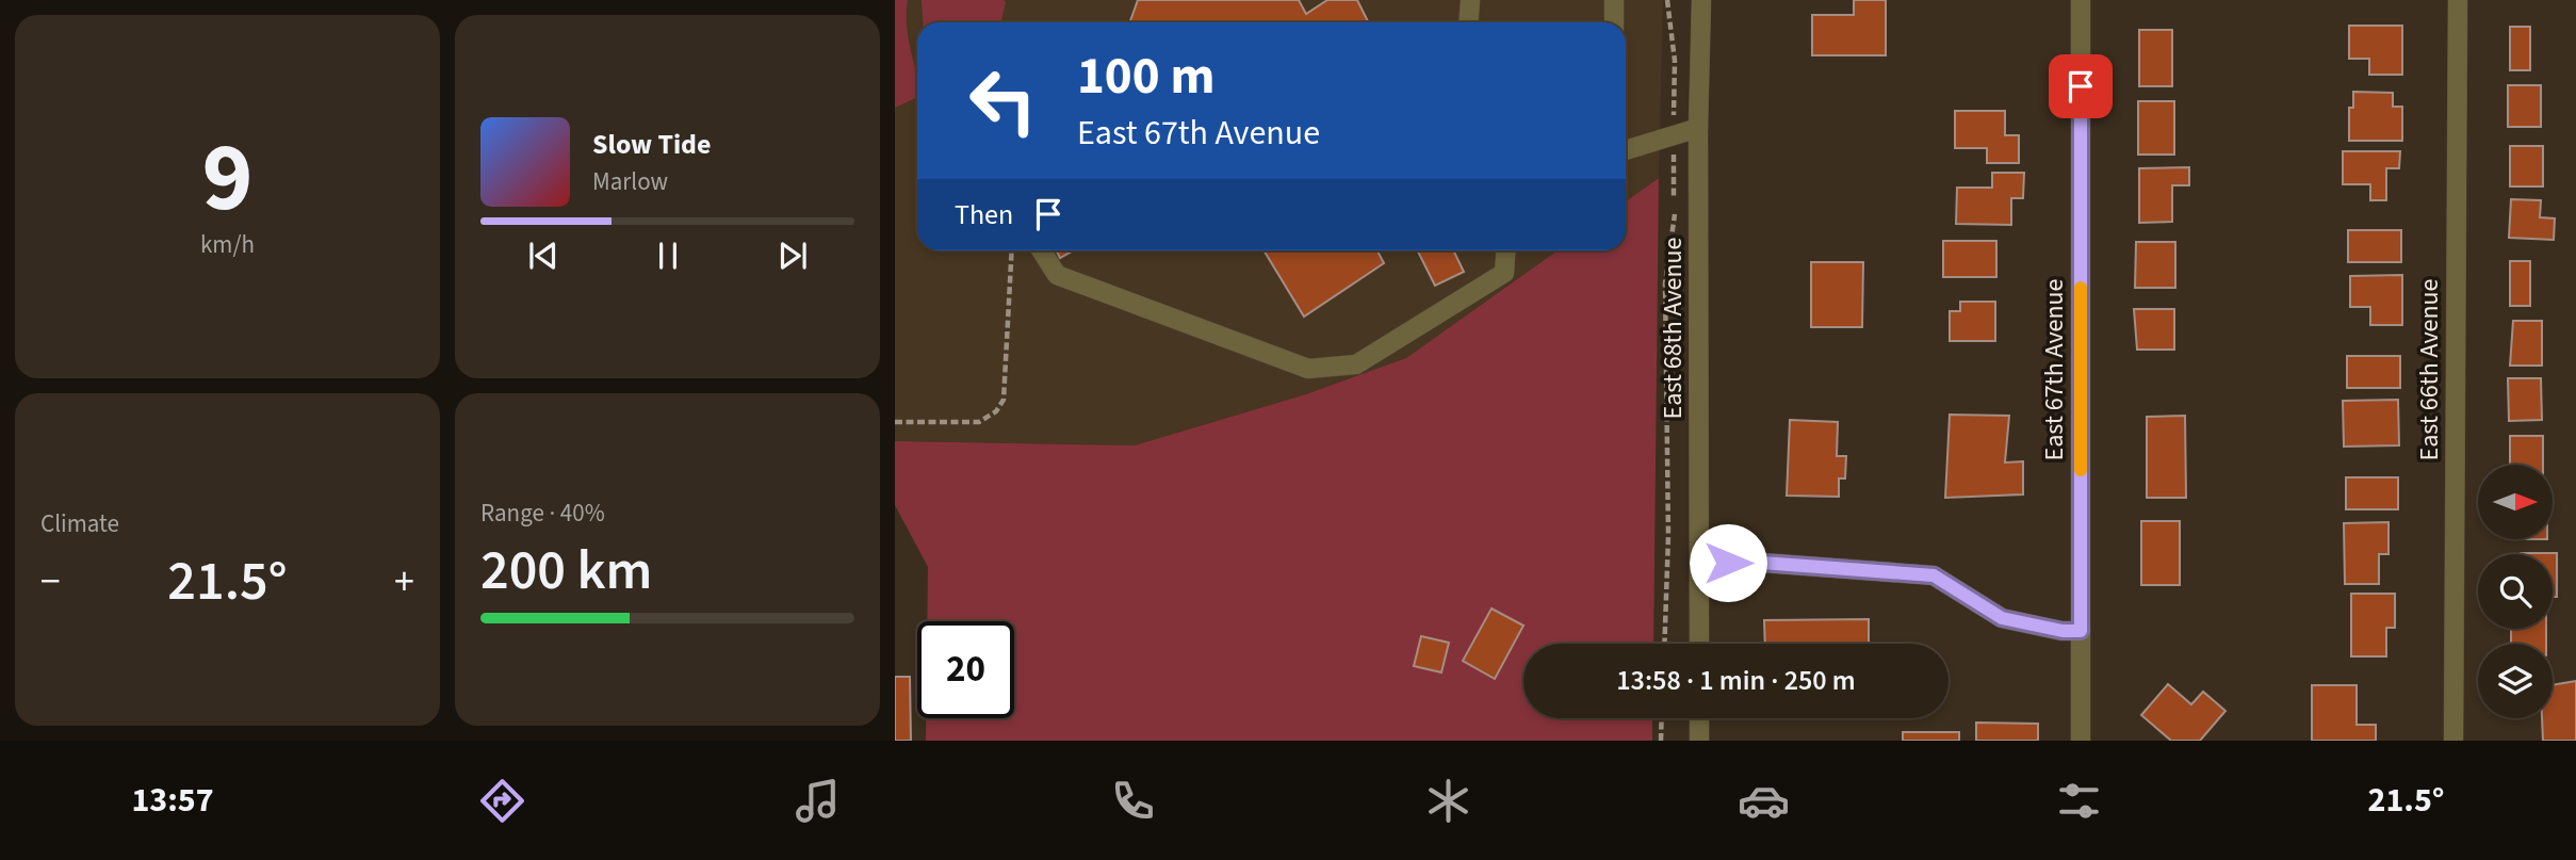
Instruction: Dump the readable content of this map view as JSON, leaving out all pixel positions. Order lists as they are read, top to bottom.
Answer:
{
  "streets": {
    "street": ["East 68th Avenue", "East 67th Avenue", "East 66th Avenue"]
  },
  "north": "right",
  "page": {
    "tile": [
      ["9", "km/h"],
      "Climate",
      ["Range · 40%", "200 km"]
    ],
    "turn": ["100 m", "East 67th Avenue"],
    "song": ["Slow Tide", "Marlow"],
    "then": "Then",
    "heat": ["−", "21.5°", "+"],
    "limit": "20",
    "trip": "13:58 · 1 min · 250 m",
    "tabs": ["13:57", "21.5°"]
  }
}
